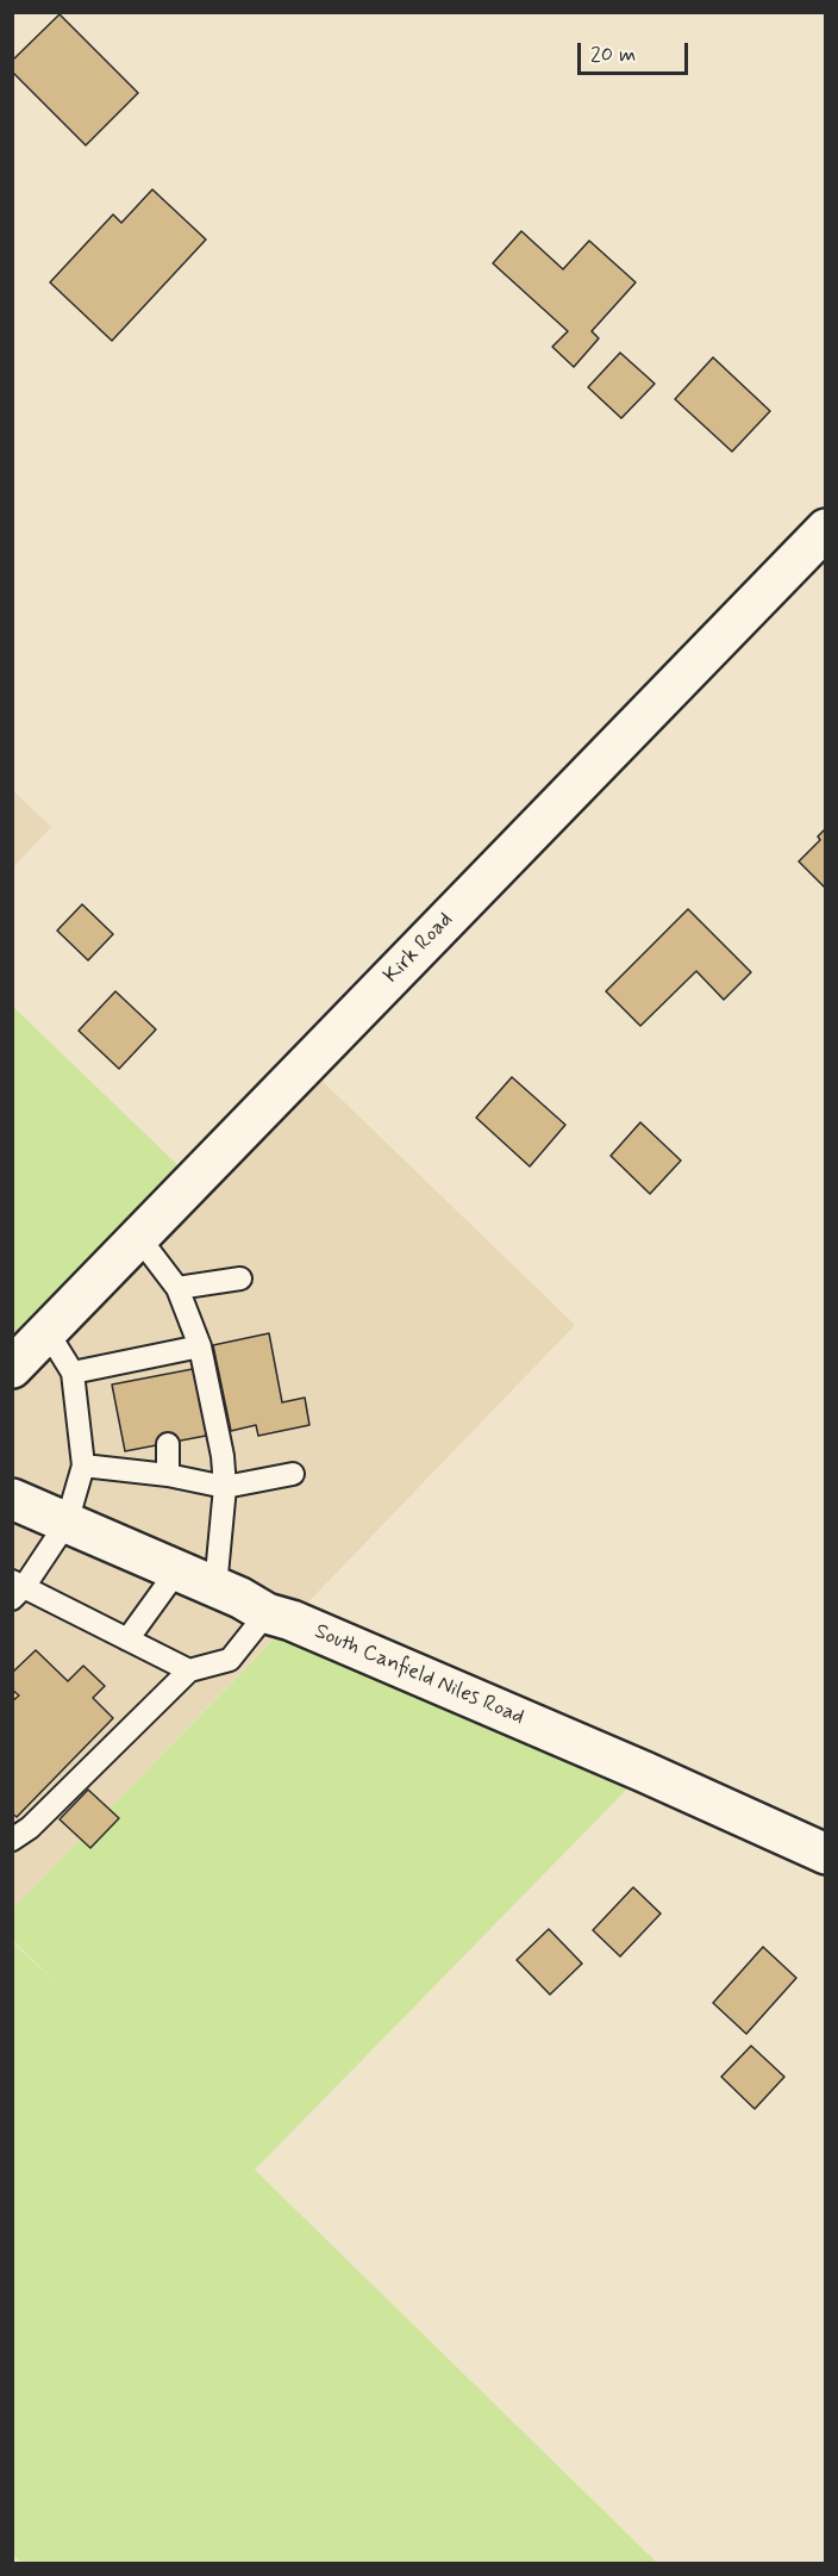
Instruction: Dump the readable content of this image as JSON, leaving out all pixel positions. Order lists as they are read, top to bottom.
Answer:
{
  "streets": {
    "street": ["Kirk Road", "South Canfield Niles Road"]
  },
  "scale_bar": "20 m"
}
